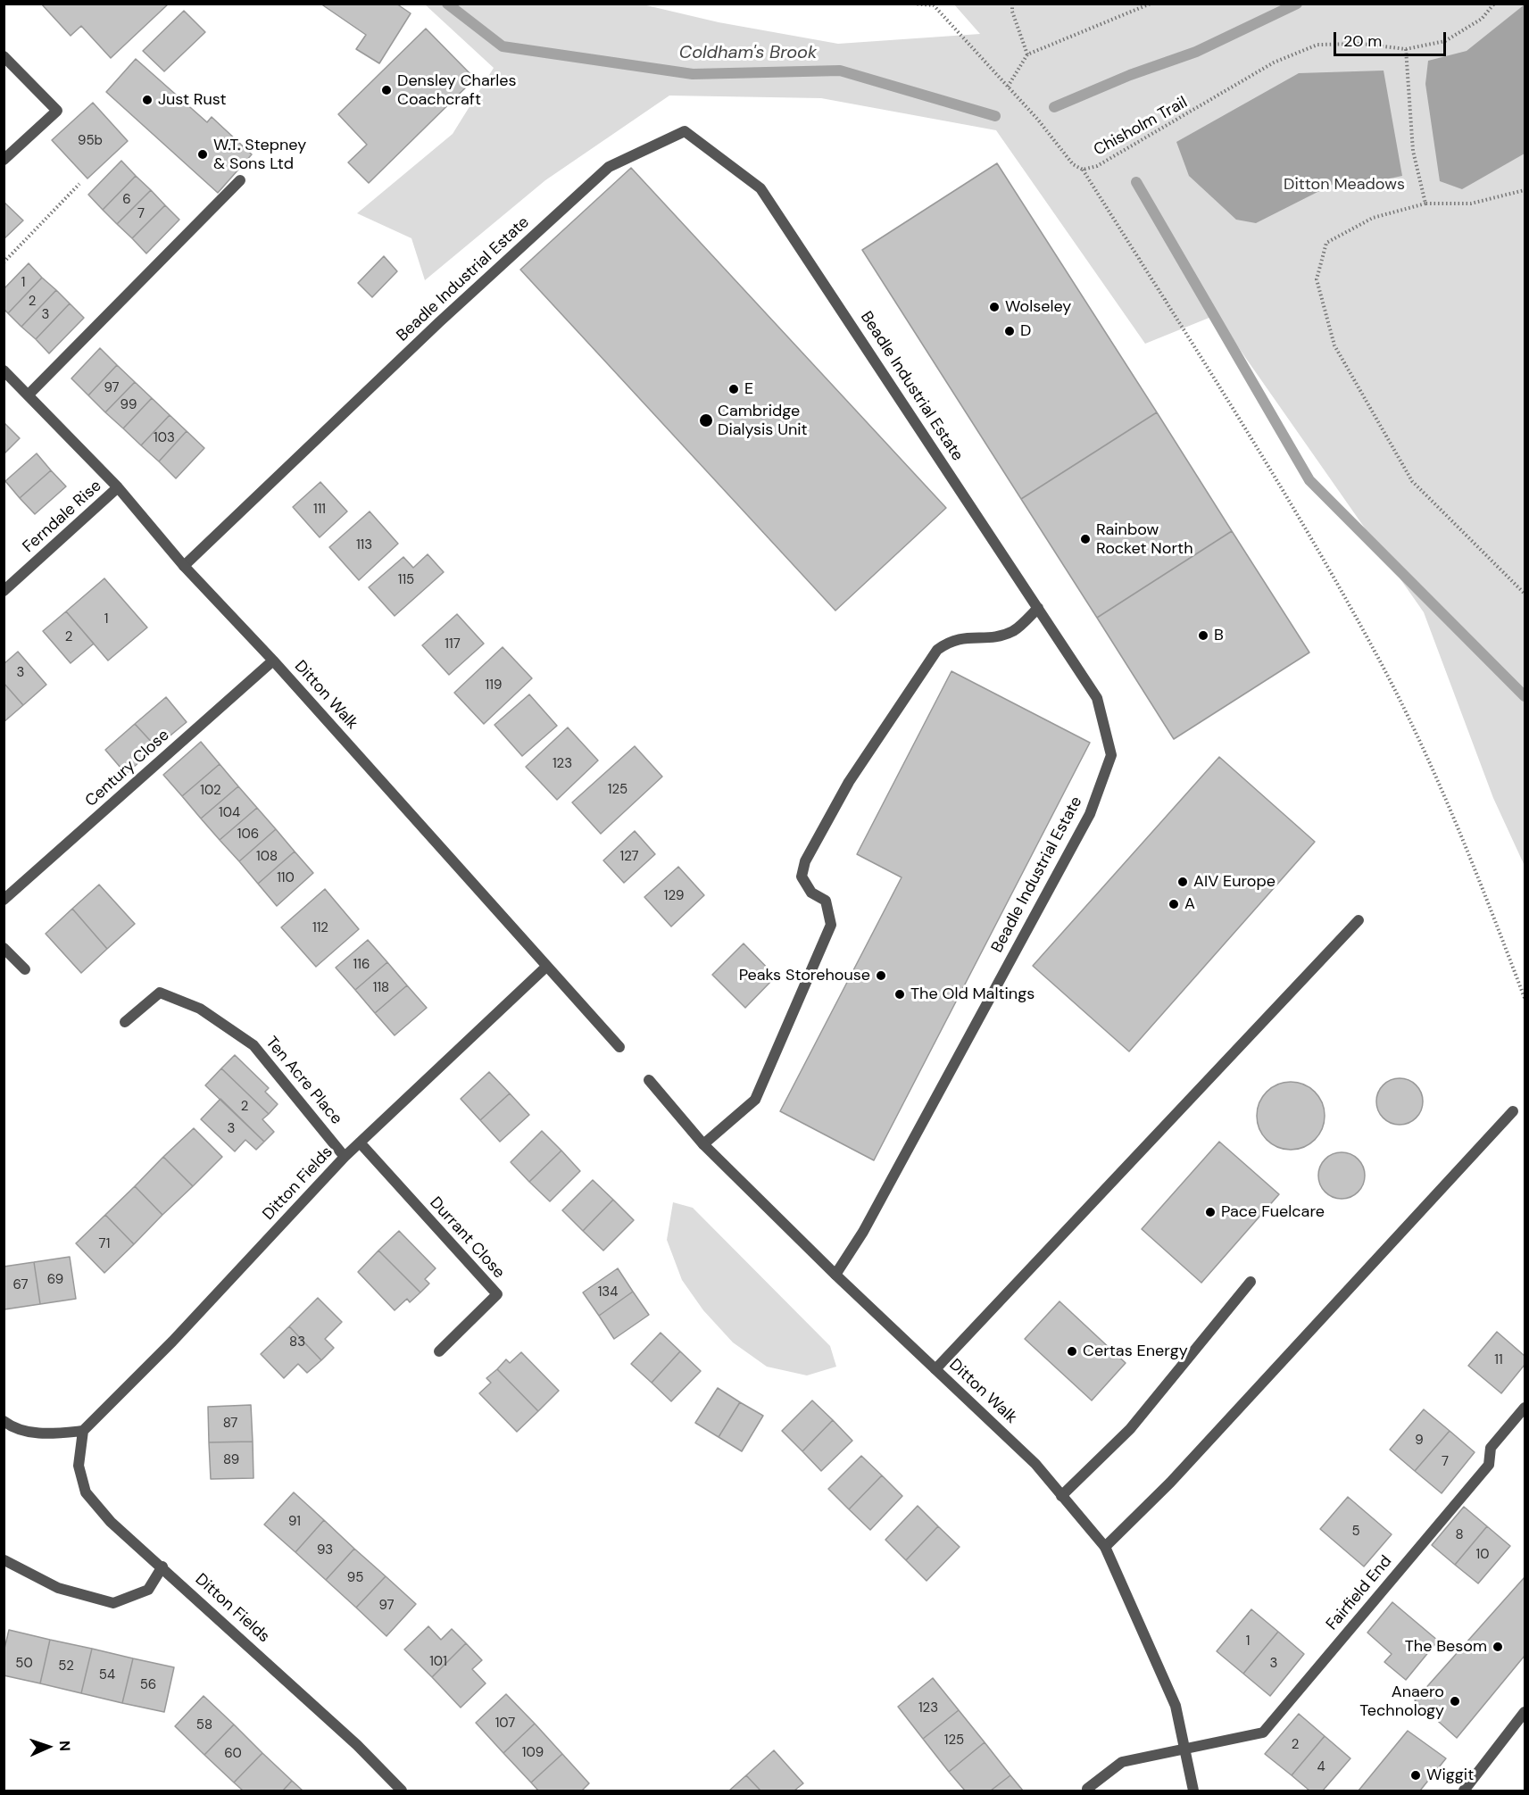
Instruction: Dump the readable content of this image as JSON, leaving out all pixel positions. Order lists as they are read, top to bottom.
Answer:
{
  "streets": {
    "street": [
      "Beadle Industrial Estate",
      "Ferndale Rise",
      "Ditton Walk",
      "Century Close",
      "Ten Acre Place",
      "Ditton Fields",
      "Durrant Close",
      "Fairfield End"
    ],
    "path": ["Chisholm Trail"]
  },
  "crossings": [
    ["Beadle Industrial Estate", "Ditton Walk"],
    ["Ferndale Rise", "Ditton Walk"],
    ["Ditton Walk", "Century Close"],
    ["Ditton Walk", "Ditton Fields"],
    ["Ditton Walk", "Fairfield End"],
    ["Ten Acre Place", "Ditton Fields"],
    ["Ditton Fields", "Durrant Close"]
  ],
  "water": ["Coldham's Brook"],
  "parks": ["Ditton Meadows"],
  "places": [
    "Densley Charles Coachcraft",
    "Just Rust",
    "W.T. Stepney & Sons Ltd",
    "Wolseley",
    "D",
    "E",
    "Cambridge Dialysis Unit",
    "Rainbow Rocket North",
    "B",
    "AIV Europe",
    "A",
    "Peaks Storehouse",
    "The Old Maltings",
    "Pace Fuelcare",
    "Certas Energy",
    "The Besom",
    "Anaero Technology",
    "Wiggit"
  ],
  "house_numbers": [
    "95b",
    "6",
    "7",
    "1",
    "2",
    "3",
    "97",
    "99",
    "103",
    "111",
    "113",
    "115",
    "1",
    "2",
    "117",
    "3",
    "119",
    "123",
    "125",
    "102",
    "104",
    "106",
    "108",
    "127",
    "110",
    "129",
    "112",
    "116",
    "118",
    "2",
    "3",
    "71",
    "69",
    "67",
    "134",
    "83",
    "11",
    "87",
    "9",
    "89",
    "7",
    "91",
    "5",
    "8",
    "93",
    "10",
    "95",
    "97",
    "1",
    "101",
    "50",
    "3",
    "52",
    "54",
    "56",
    "123",
    "107",
    "58",
    "125",
    "2",
    "109",
    "60",
    "4"
  ],
  "scale_bar": "20 m",
  "north": "right"
}
